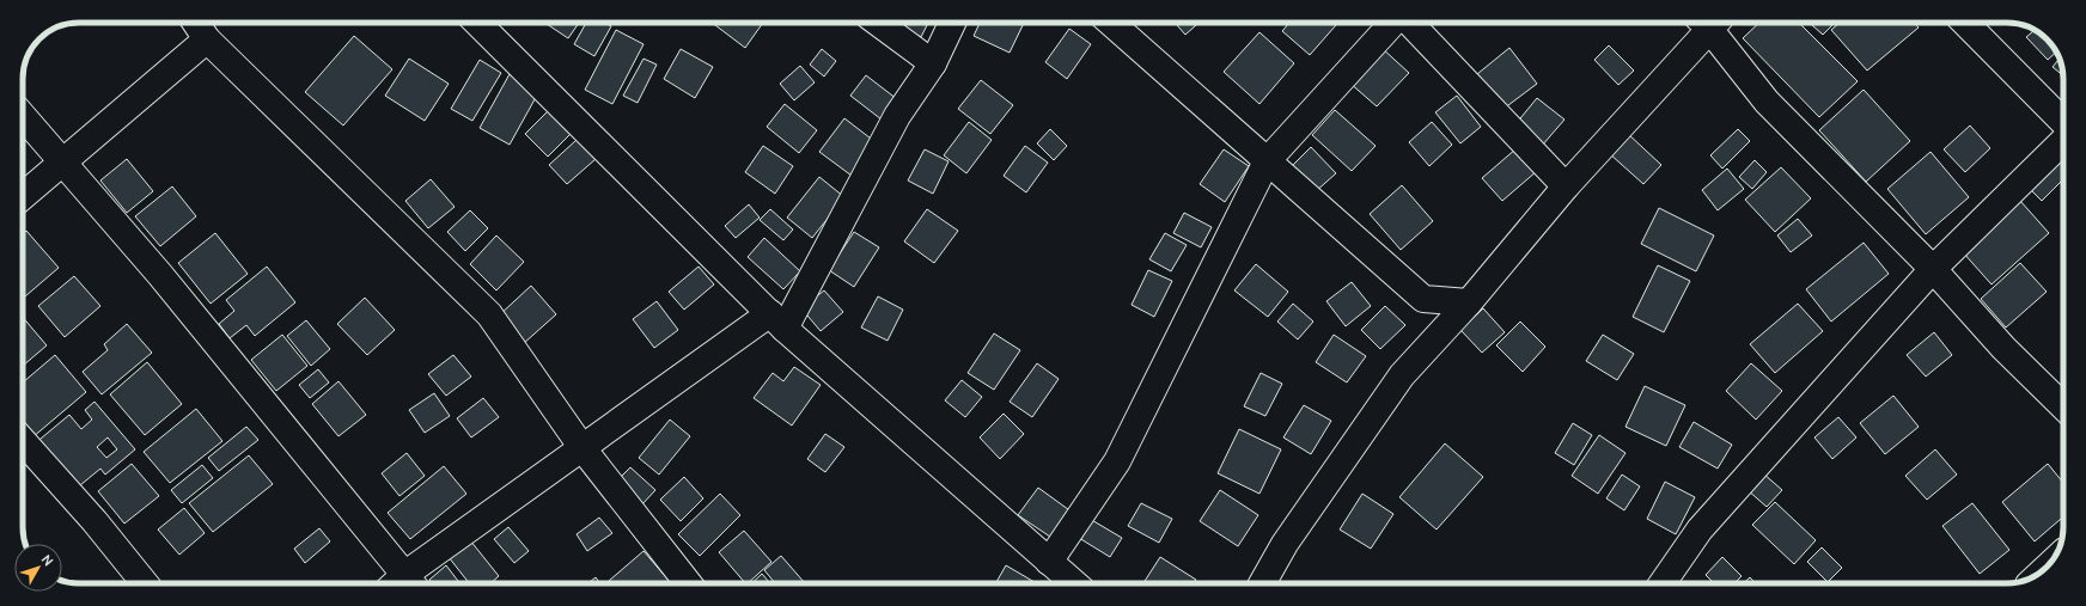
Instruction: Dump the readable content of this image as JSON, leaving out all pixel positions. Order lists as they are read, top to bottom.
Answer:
{
  "north": "top right"
}
